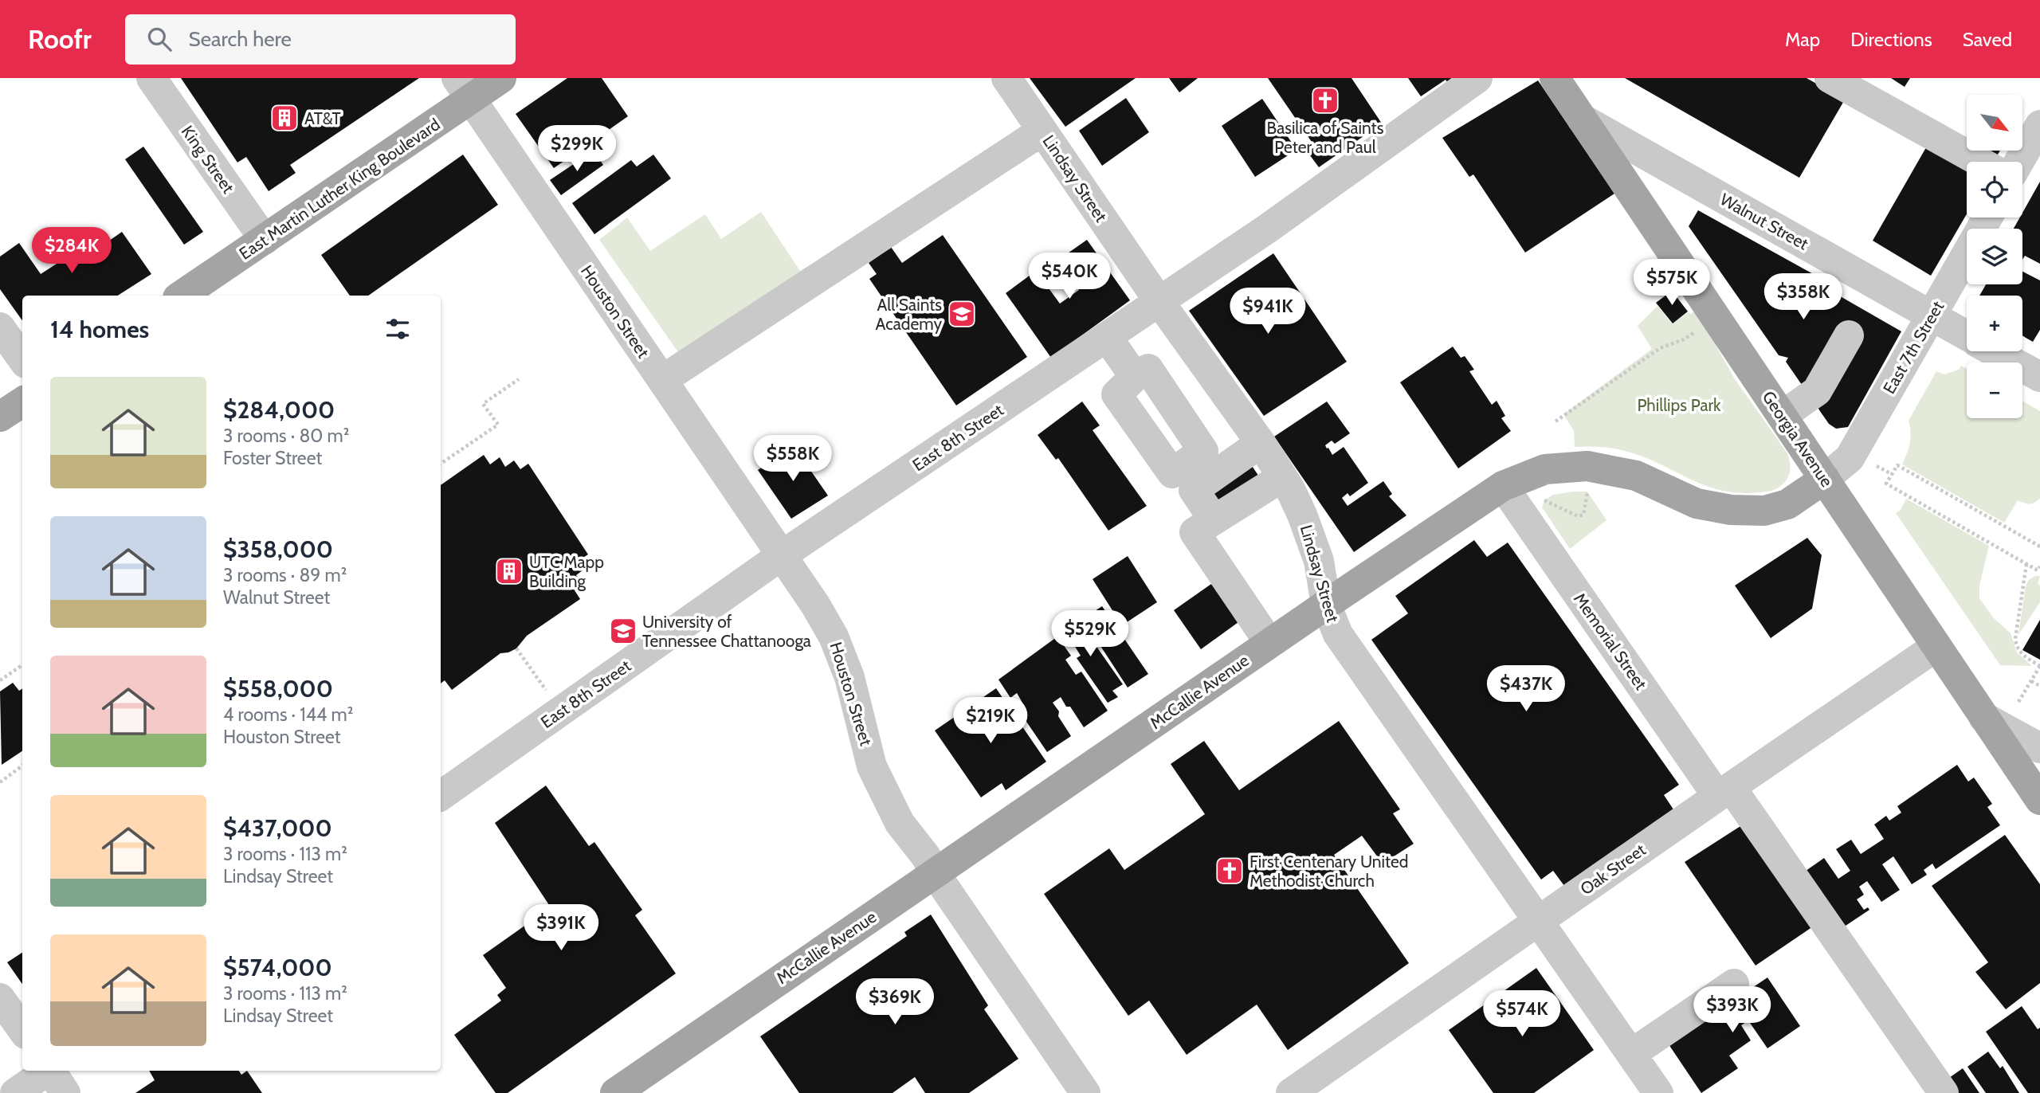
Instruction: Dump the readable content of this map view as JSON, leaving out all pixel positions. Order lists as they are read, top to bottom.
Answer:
{
  "streets": {
    "main road": ["East Martin Luther King Boulevard", "Georgia Avenue", "McCallie Avenue"],
    "street": [
      "King Street",
      "Lindsay Street",
      "Walnut Street",
      "Houston Street",
      "East 7th Street",
      "East 8th Street",
      "Memorial Street",
      "Oak Street"
    ]
  },
  "crossings": [
    ["King Street", "East Martin Luther King Boulevard"],
    ["Lindsay Street", "East 8th Street"],
    ["Lindsay Street", "McCallie Avenue"],
    ["Lindsay Street", "Oak Street"],
    ["East Martin Luther King Boulevard", "Houston Street"],
    ["Walnut Street", "East 7th Street"],
    ["Walnut Street", "Georgia Avenue"],
    ["Houston Street", "East 8th Street"],
    ["Houston Street", "McCallie Avenue"],
    ["East 7th Street", "Georgia Avenue"],
    ["East 7th Street", "McCallie Avenue"],
    ["Georgia Avenue", "McCallie Avenue"],
    ["Georgia Avenue", "Oak Street"],
    ["Memorial Street", "McCallie Avenue"],
    ["Memorial Street", "Oak Street"]
  ],
  "parks": ["Phillips Park"],
  "places": {
    "church": ["Basilica of Saints Peter and Paul", "First Centenary United Methodist Church"],
    "building": ["AT&T", "UTC Mapp Building"],
    "school or university": ["All Saints Academy", "University of Tennessee Chattanooga"]
  },
  "north": "bottom right",
  "page": {
    "header": "Roofr",
    "search": "Search here",
    "nav": ["Map", "Directions", "Saved"],
    "map_buttons": ["+", "−"],
    "price": [
      "$299K",
      "$284K",
      "$540K",
      "$575K",
      "$358K",
      "$941K",
      "$558K",
      "$529K",
      "$437K",
      "$219K",
      "$391K",
      "$369K",
      "$393K",
      "$574K"
    ],
    "heading": "14 homes",
    "list": [
      {
        "name": "$284,000",
        "note": "3 rooms · 80 m² · Foster Street"
      },
      {
        "name": "$358,000",
        "note": "3 rooms · 89 m² · Walnut Street"
      },
      {
        "name": "$558,000",
        "note": "4 rooms · 144 m² · Houston Street"
      },
      {
        "name": "$437,000",
        "note": "3 rooms · 113 m² · Lindsay Street"
      },
      {
        "name": "$574,000",
        "note": "3 rooms · 113 m² · Lindsay Street"
      }
    ]
  }
}
